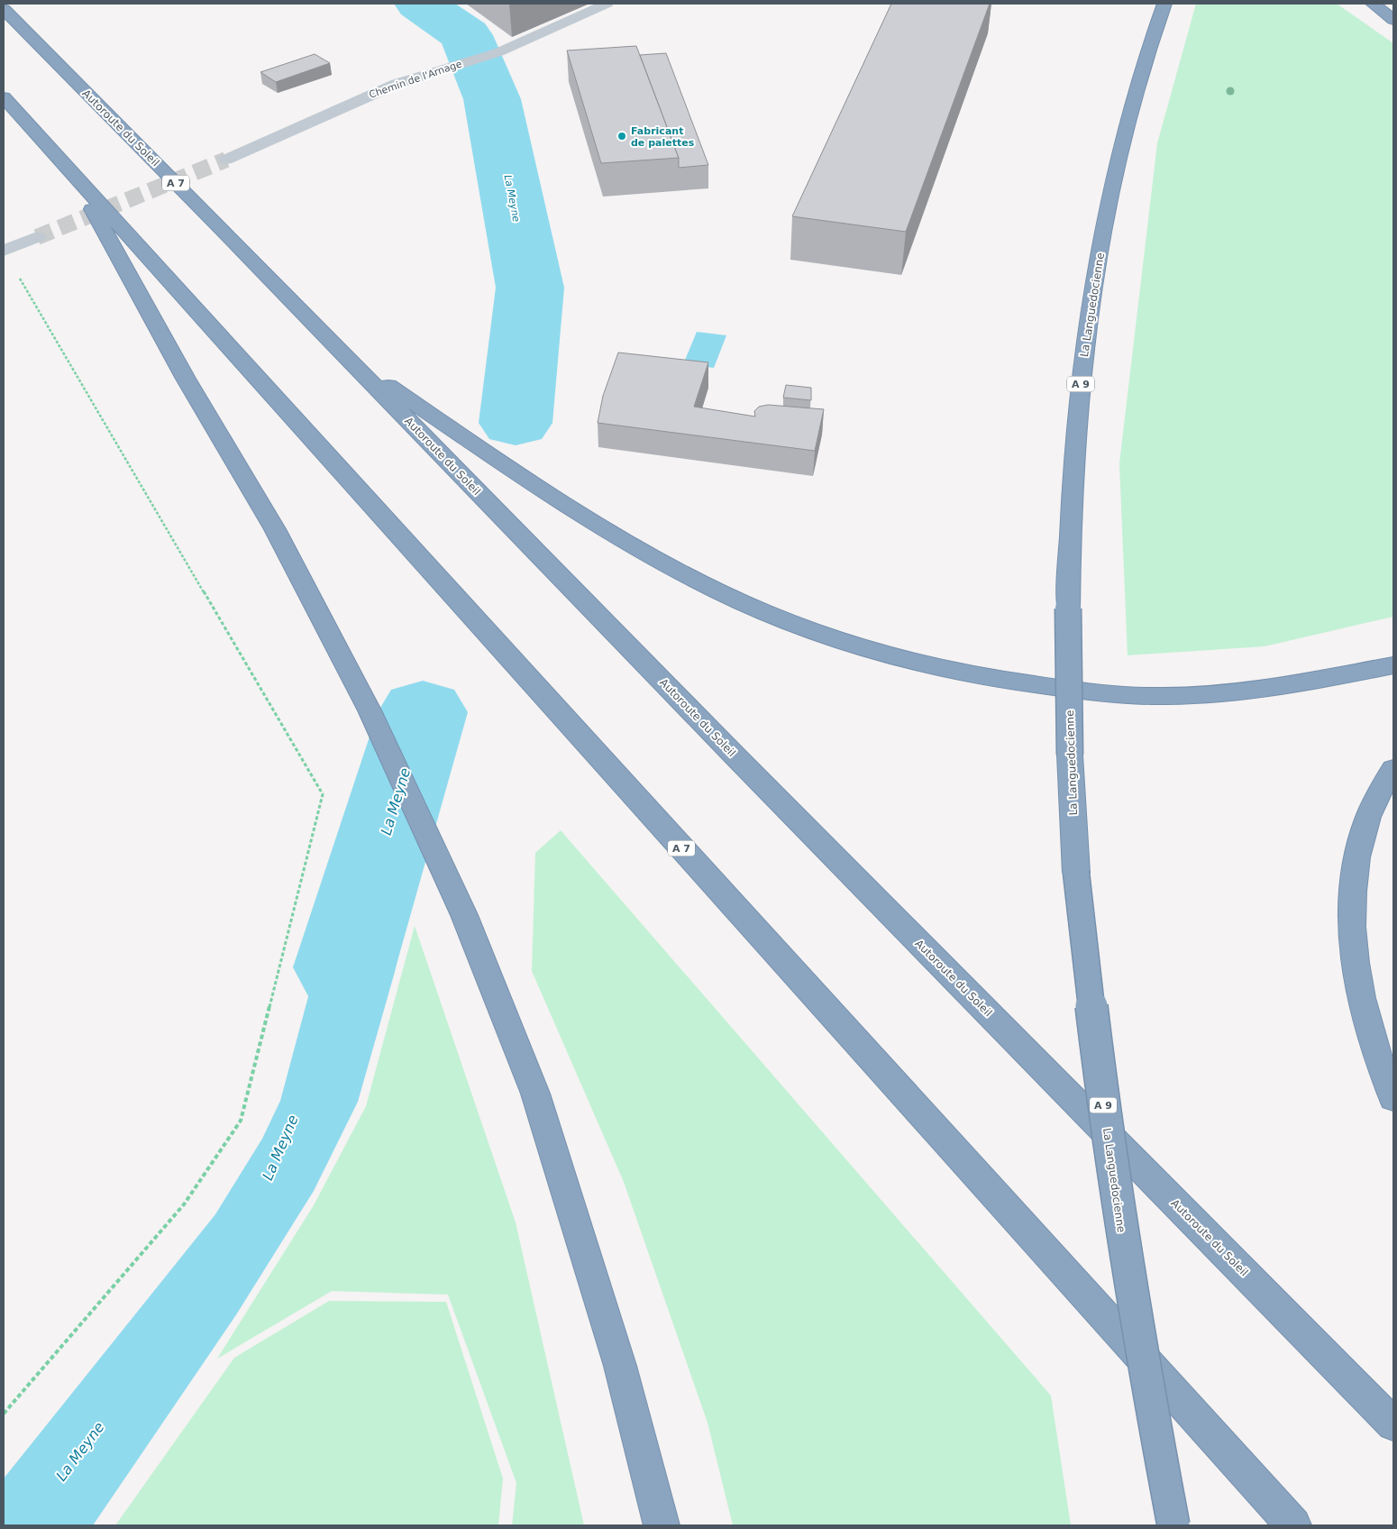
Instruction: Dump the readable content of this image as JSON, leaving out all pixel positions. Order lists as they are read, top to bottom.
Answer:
{
  "streets": {
    "highway": [
      "Autoroute du Soleil",
      "A 7",
      "La Languedocienne",
      "A 9"
    ],
    "street": ["Chemin de l'Arnage"]
  },
  "water": ["La Meyne"],
  "places": ["Fabricant de palettes"]
}
